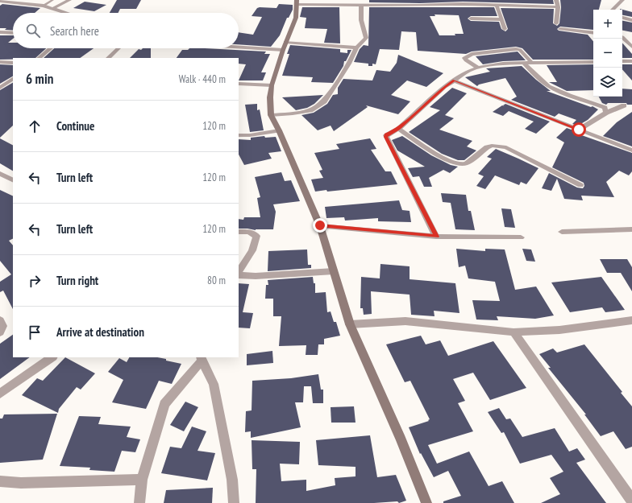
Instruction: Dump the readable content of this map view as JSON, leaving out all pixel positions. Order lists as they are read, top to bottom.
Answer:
{
  "page": {
    "map_buttons": ["+", "−"],
    "search": "Search here",
    "heading": ["6 min", "Walk · 440 m"],
    "list": [
      ["Continue", "120 m"],
      ["Turn left", "120 m"],
      ["Turn left", "120 m"],
      ["Turn right", "80 m"],
      "Arrive at destination"
    ]
  }
}
